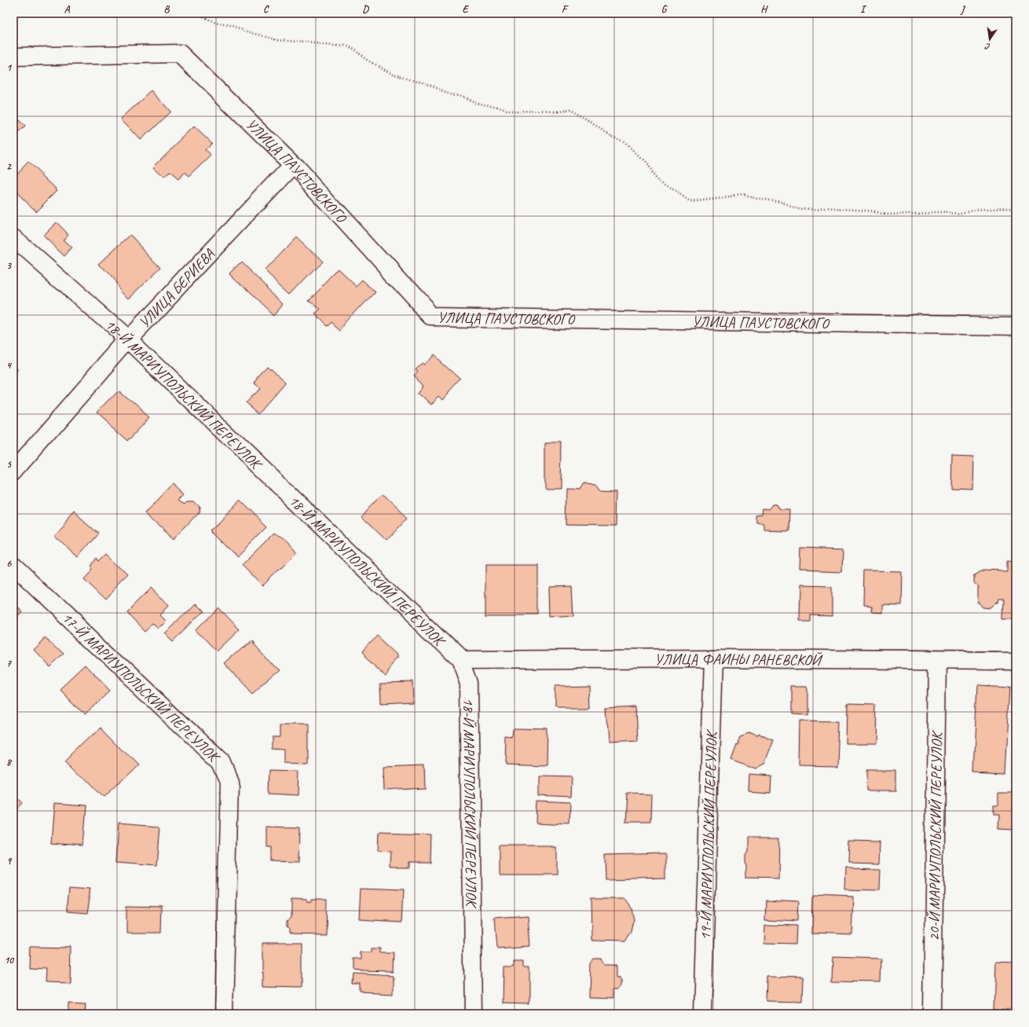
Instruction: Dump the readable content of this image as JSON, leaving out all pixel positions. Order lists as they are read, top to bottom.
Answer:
{
  "streets": {
    "street": [
      "УЛИЦА ПАУСТОВСКОГО",
      "УЛИЦА БЕРИЕВА",
      "18-Й МАРИУПОЛЬСКИЙ ПЕРЕУЛОК",
      "УЛИЦА ФАИНЫ РАНЕВСКОЙ",
      "17-Й МАРИУПОЛЬСКИЙ ПЕРЕУЛОК",
      "19-Й МАРИУПОЛЬСКИЙ ПЕРЕУЛОК",
      "20-Й МАРИУПОЛЬСКИЙ ПЕРЕУЛОК"
    ]
  },
  "crossings": [
    ["УЛИЦА ПАУСТОВСКОГО", "УЛИЦА БЕРИЕВА"],
    ["УЛИЦА БЕРИЕВА", "18-Й МАРИУПОЛЬСКИЙ ПЕРЕУЛОК"],
    ["18-Й МАРИУПОЛЬСКИЙ ПЕРЕУЛОК", "УЛИЦА ФАИНЫ РАНЕВСКОЙ"],
    ["УЛИЦА ФАИНЫ РАНЕВСКОЙ", "19-Й МАРИУПОЛЬСКИЙ ПЕРЕУЛОК"],
    ["УЛИЦА ФАИНЫ РАНЕВСКОЙ", "20-Й МАРИУПОЛЬСКИЙ ПЕРЕУЛОК"]
  ],
  "north": "bottom",
  "grid": {
    "columns": [
      "A",
      "B",
      "C",
      "D",
      "E",
      "F",
      "G",
      "H",
      "I",
      "J"
    ],
    "rows": [
      "1",
      "2",
      "3",
      "4",
      "5",
      "6",
      "7",
      "8",
      "9",
      "10"
    ]
  }
}
